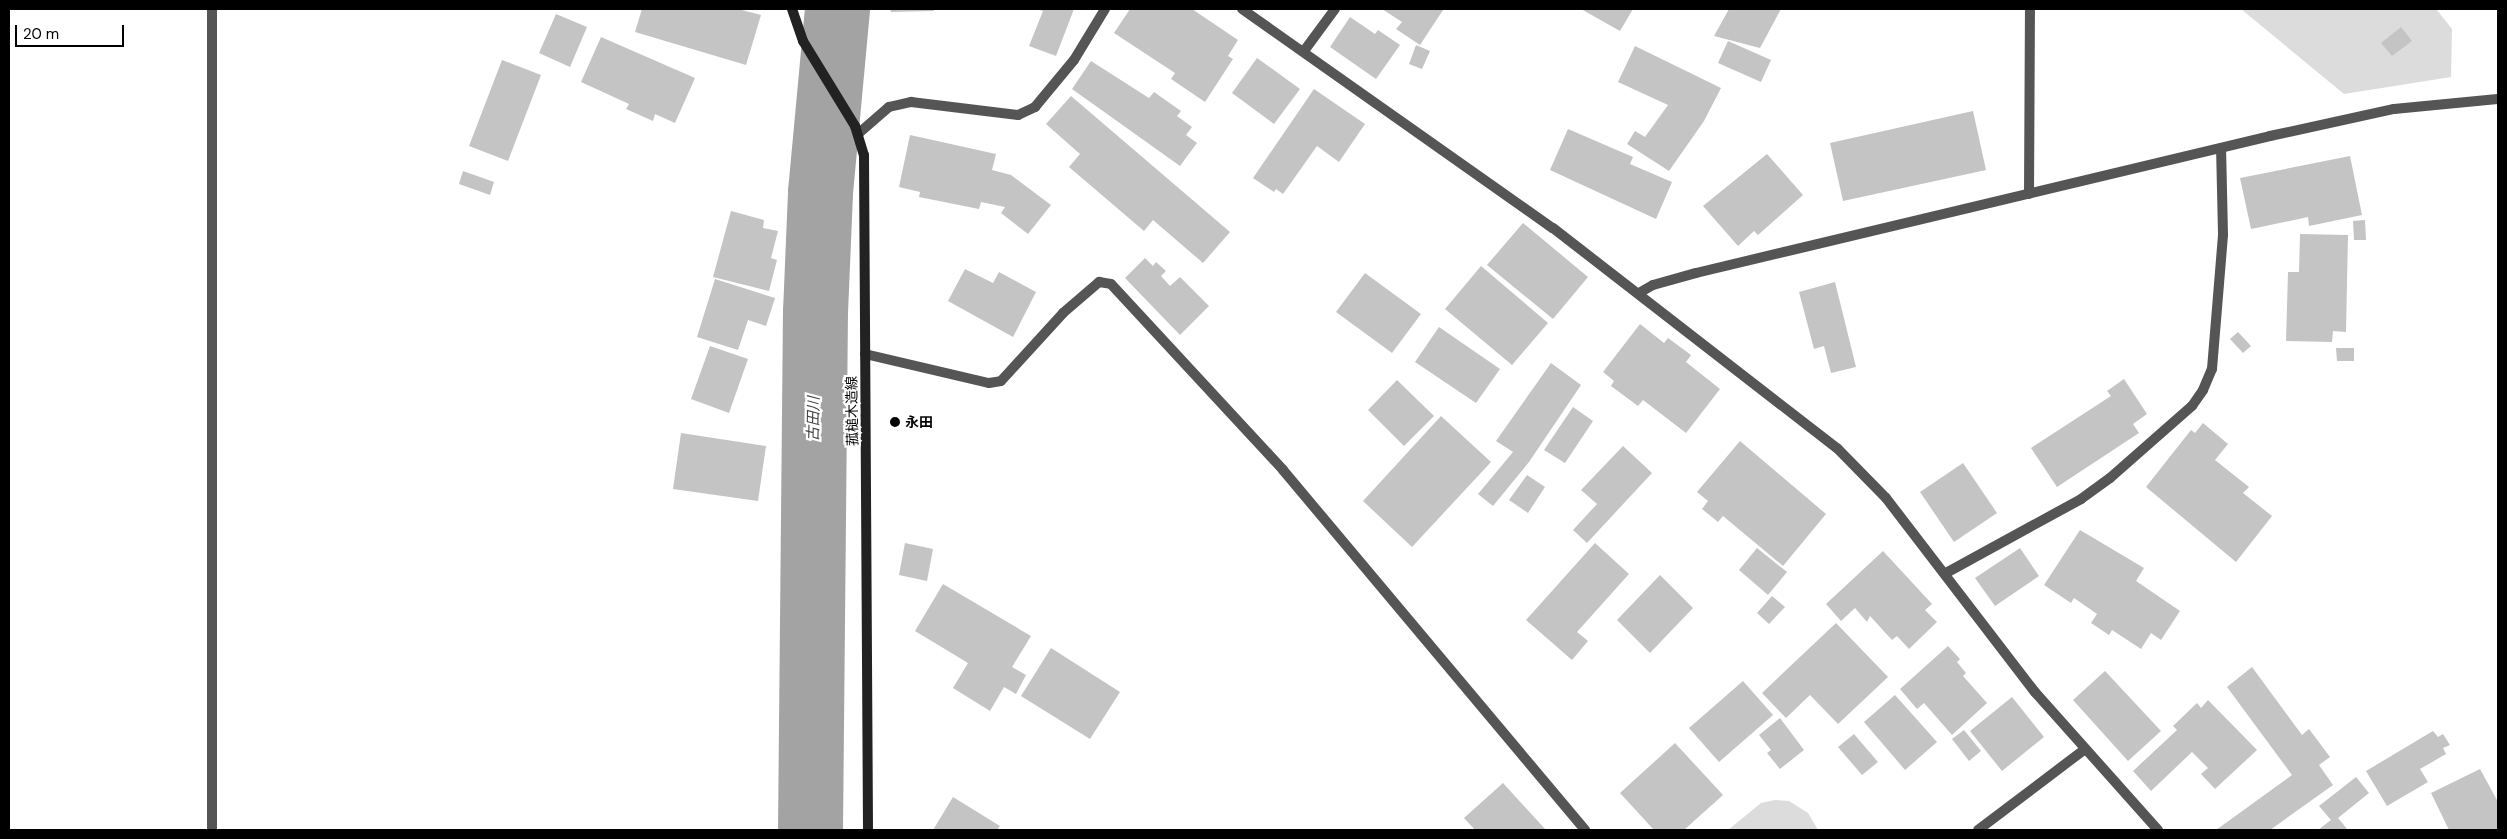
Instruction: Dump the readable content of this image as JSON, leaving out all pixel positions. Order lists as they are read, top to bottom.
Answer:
{
  "streets": {
    "main road": ["菰槌木造線"]
  },
  "water": ["古田川"],
  "places": ["永田"],
  "scale_bar": "20 m"
}
